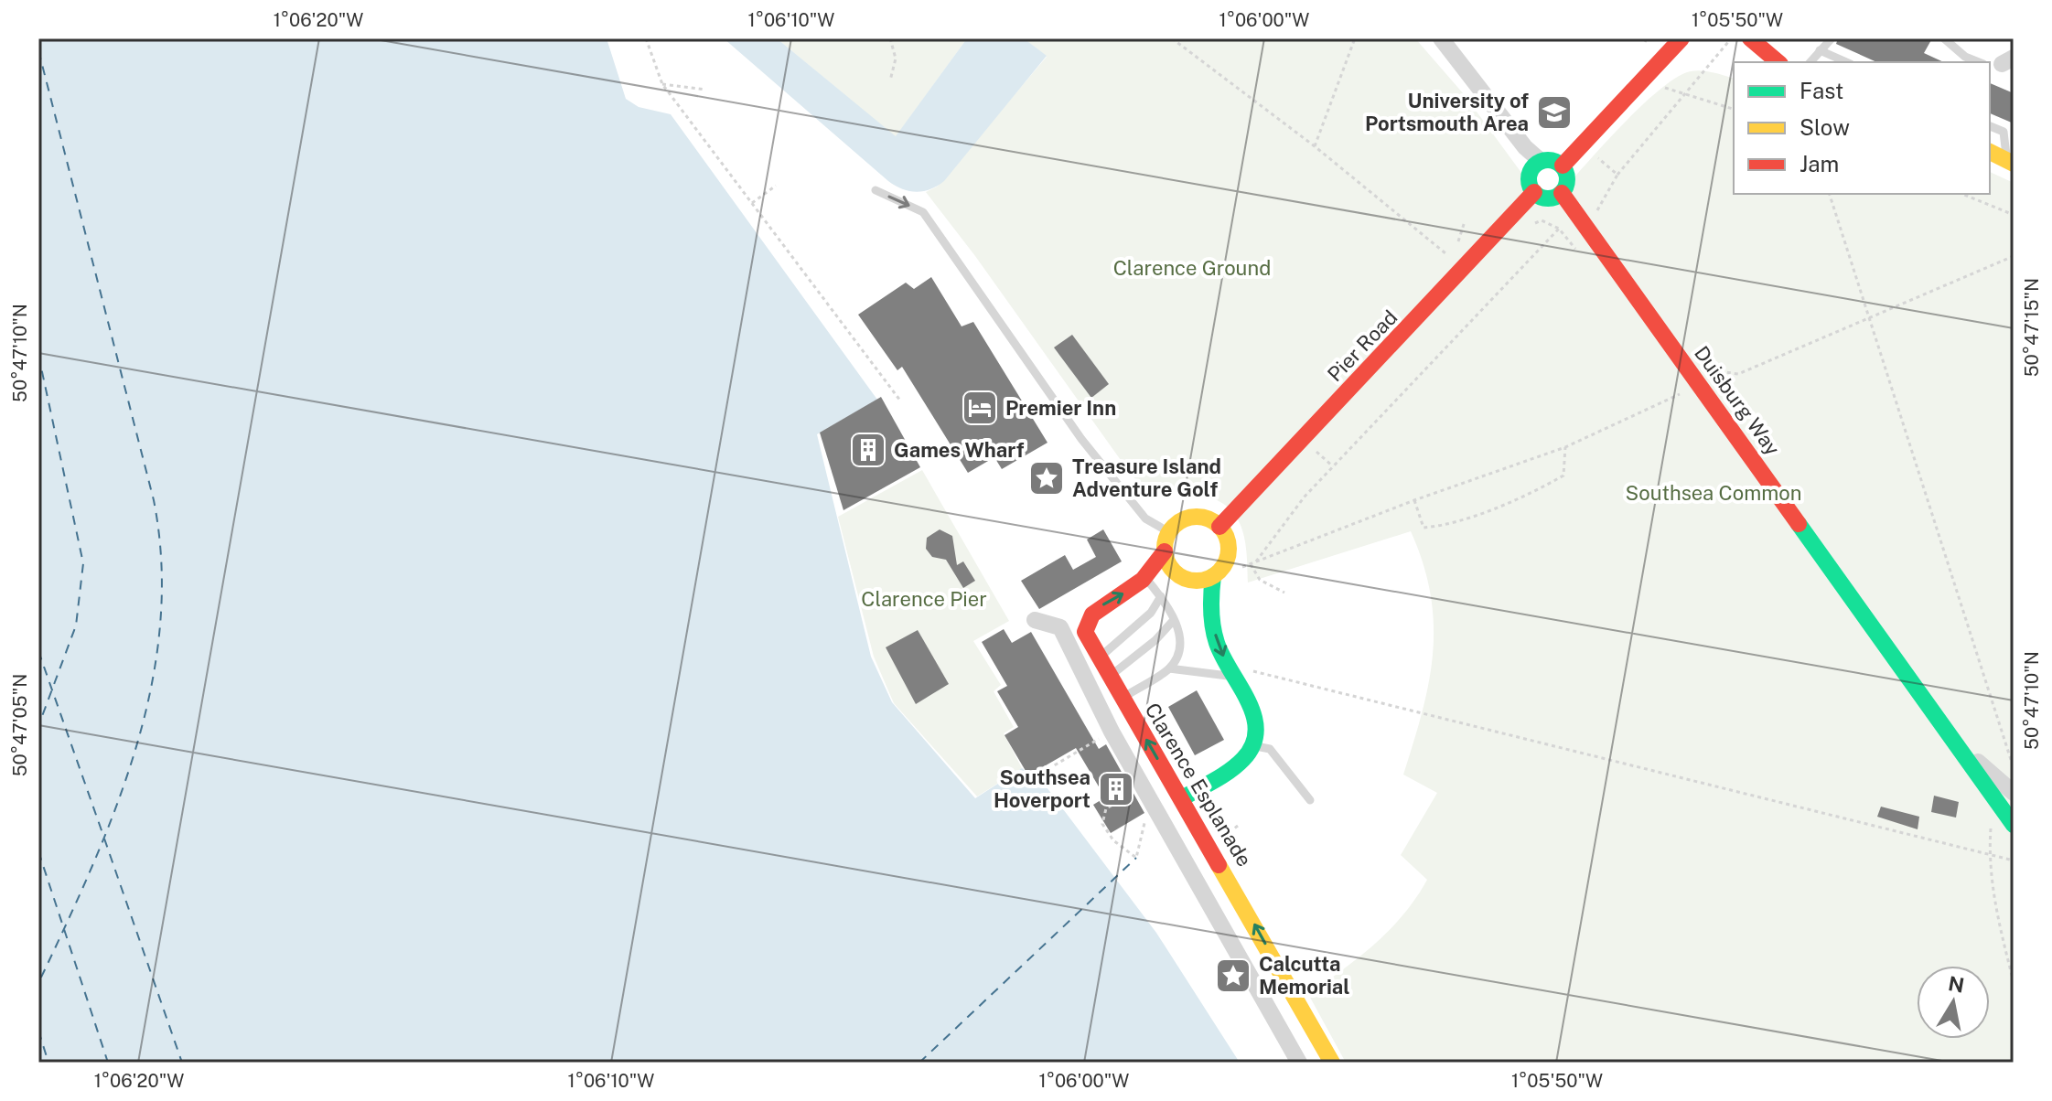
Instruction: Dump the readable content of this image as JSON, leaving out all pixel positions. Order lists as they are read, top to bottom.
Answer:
{
  "streets": {
    "street": ["Pier Road", "Duisburg Way", "Clarence Esplanade"]
  },
  "crossings": [
    ["Pier Road", "Duisburg Way"],
    ["Pier Road", "Clarence Esplanade"]
  ],
  "parks": ["Clarence Ground", "Southsea Common", "Clarence Pier"],
  "places": {
    "school or university": ["University of Portsmouth Area"],
    "hotel": ["Premier Inn"],
    "building": ["Games Wharf", "Southsea Hoverport"],
    "place": ["Treasure Island Adventure Golf", "Calcutta Memorial"]
  },
  "legend": ["Fast", "Slow", "Jam"],
  "north": "top",
  "coordinates": [
    "1°06'20\"W",
    "1°06'10\"W",
    "1°06'00\"W",
    "1°05'50\"W",
    "50°47'15\"N",
    "50°47'10\"N",
    "50°47'05\"N"
  ]
}
